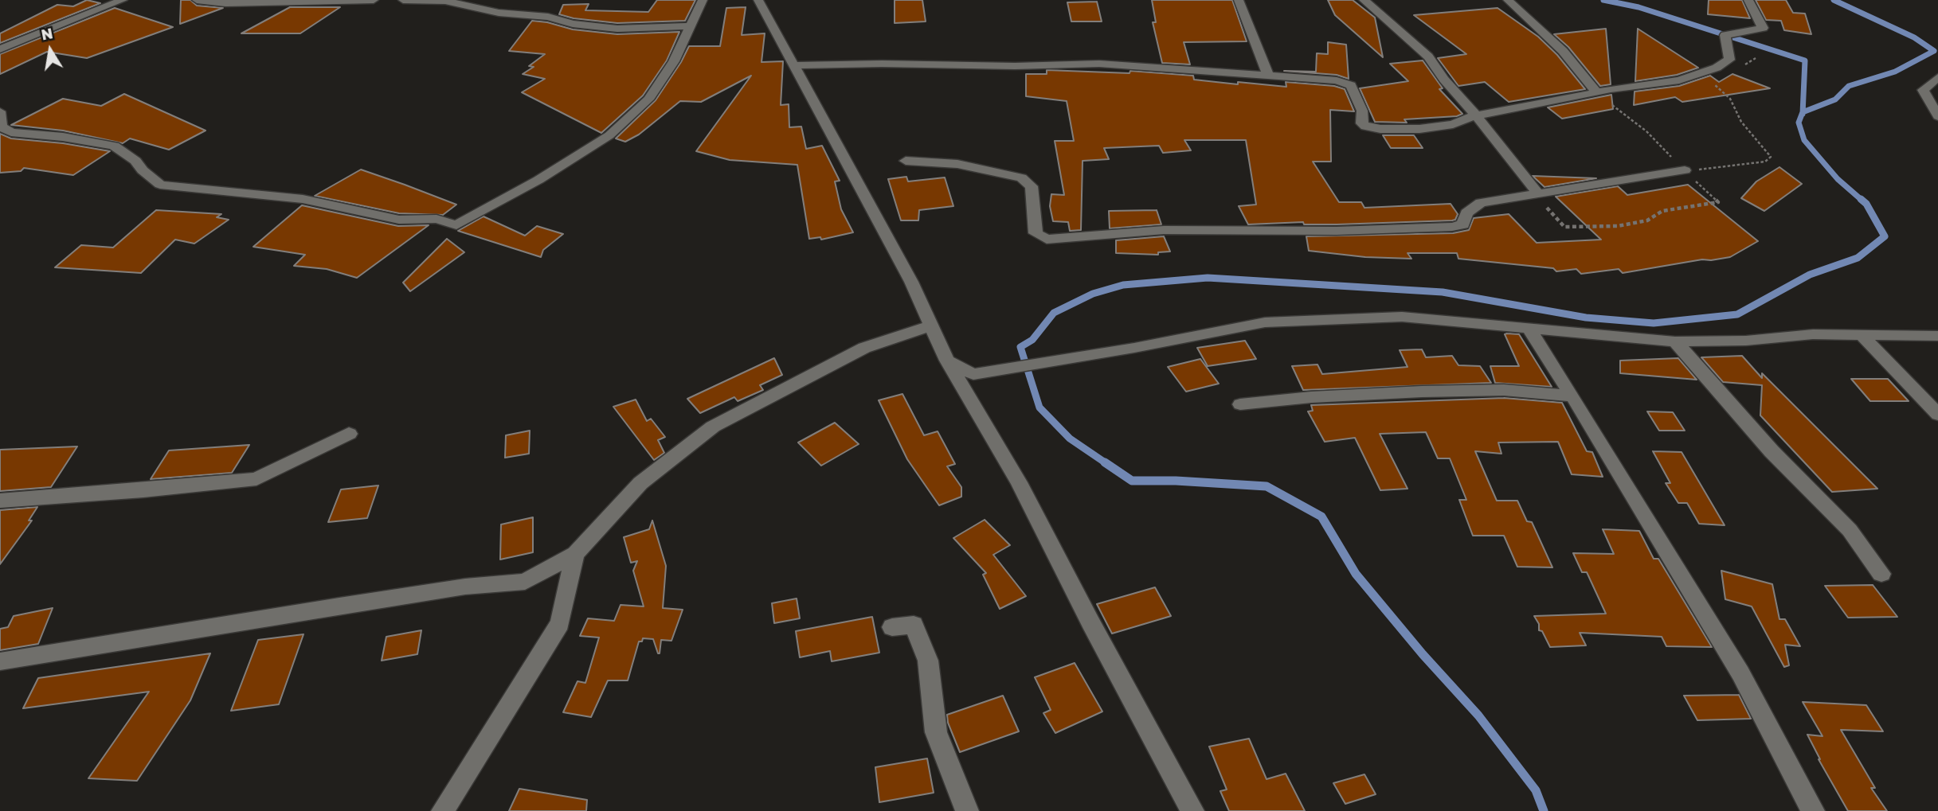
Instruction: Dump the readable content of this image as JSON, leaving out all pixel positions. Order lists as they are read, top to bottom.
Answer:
{
  "north": "top"
}
